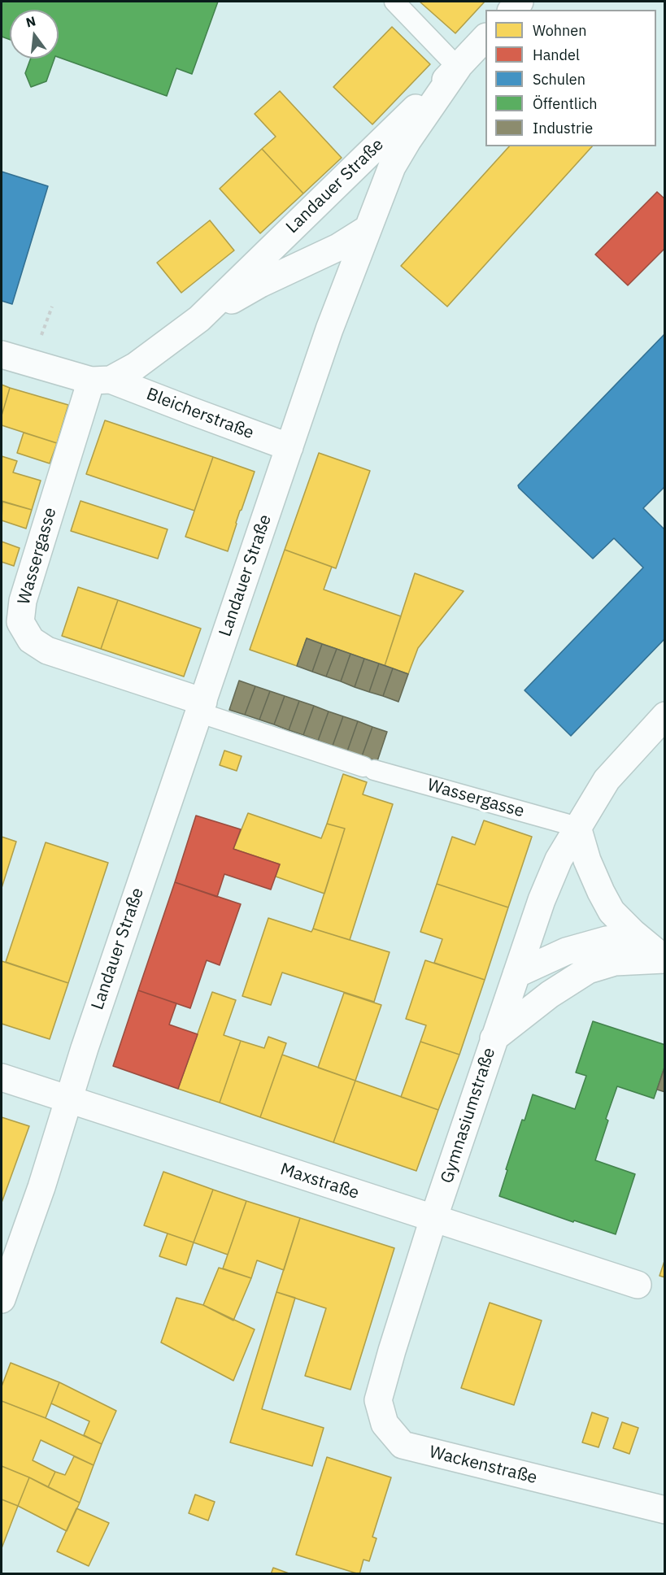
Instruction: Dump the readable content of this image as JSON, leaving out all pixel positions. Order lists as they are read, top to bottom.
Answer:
{
  "streets": {
    "street": [
      "Landauer Straße",
      "Bleicherstraße",
      "Wassergasse",
      "Gymnasiumstraße",
      "Maxstraße",
      "Wackenstraße"
    ]
  },
  "crossings": [
    ["Landauer Straße", "Bleicherstraße"],
    ["Landauer Straße", "Wassergasse"],
    ["Landauer Straße", "Maxstraße"],
    ["Bleicherstraße", "Wassergasse"],
    ["Gymnasiumstraße", "Maxstraße"],
    ["Gymnasiumstraße", "Wackenstraße"]
  ],
  "legend": [
    "Wohnen",
    "Handel",
    "Schulen",
    "Öffentlich",
    "Industrie"
  ],
  "north": "top"
}
